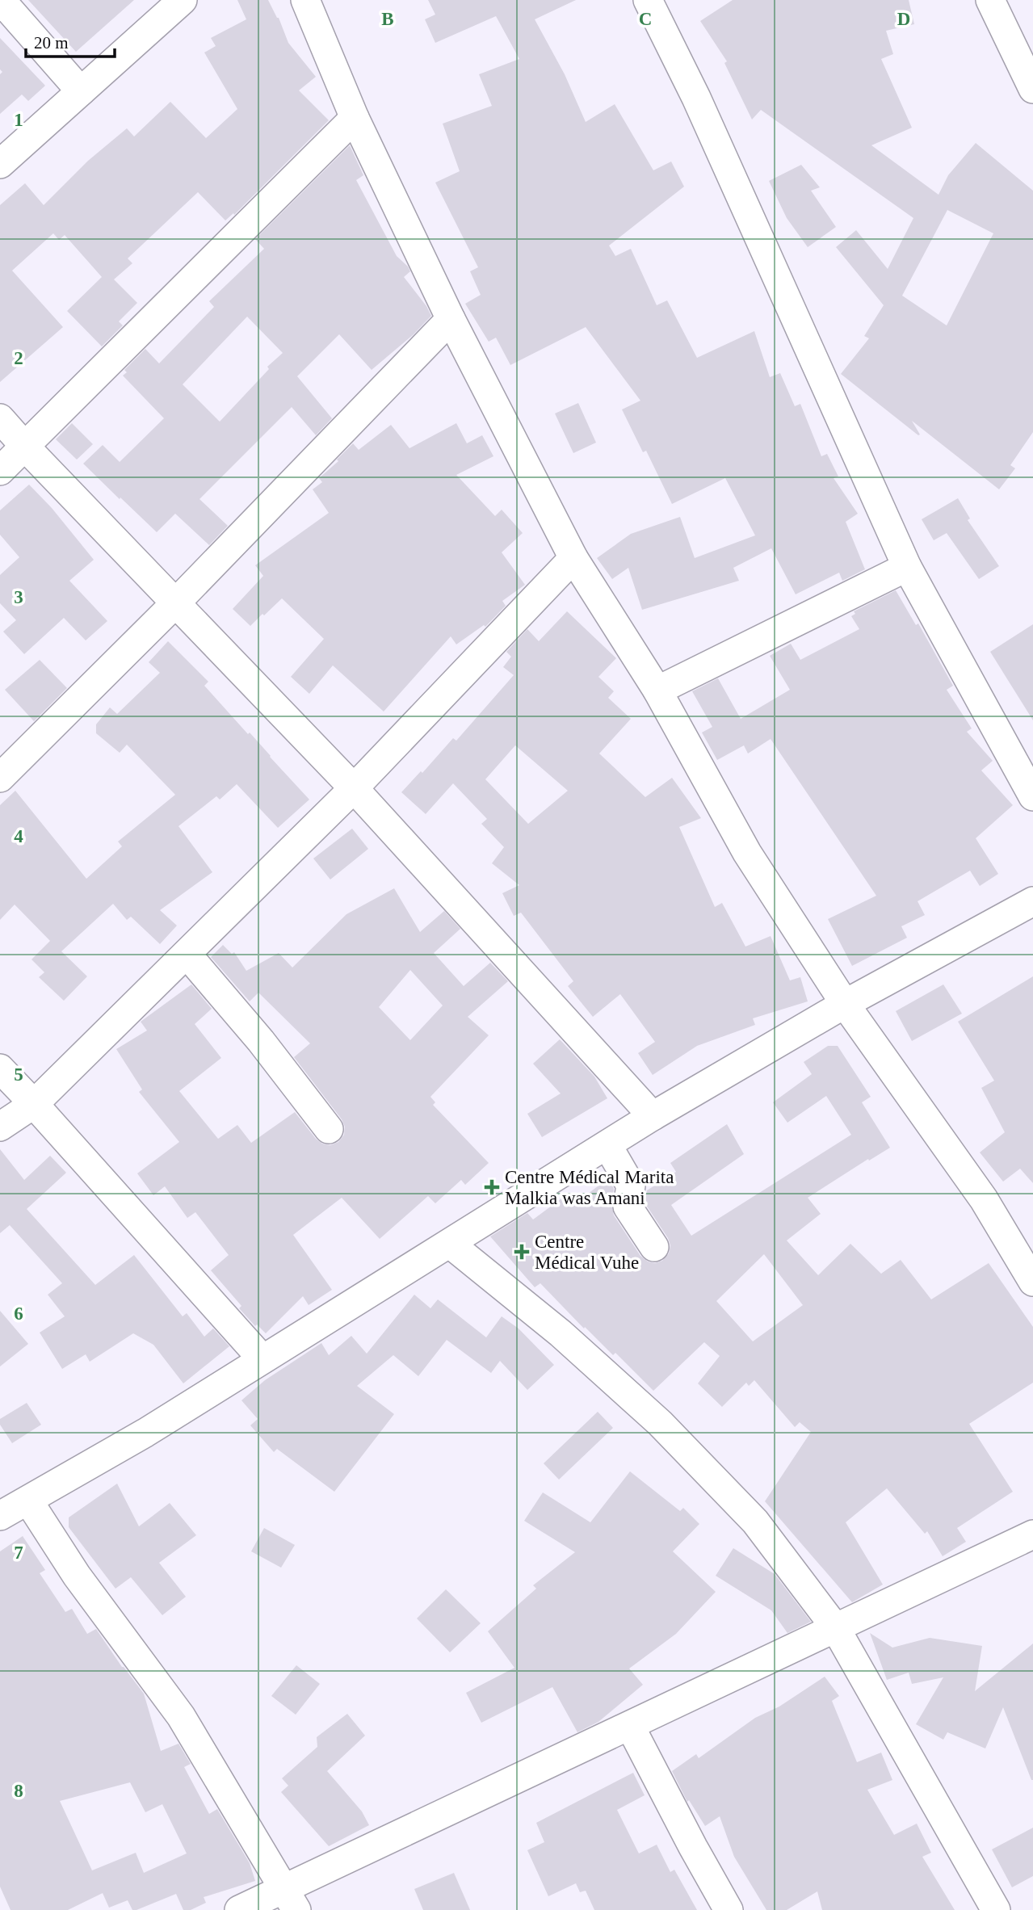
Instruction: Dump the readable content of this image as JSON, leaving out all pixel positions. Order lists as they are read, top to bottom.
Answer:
{
  "places": {
    "health": ["Centre Médical Marita Malkia was Amani", "Centre Médical Vuhe"]
  },
  "scale_bar": "20 m",
  "grid": {
    "columns": ["B", "C", "D"],
    "rows": [
      "1",
      "2",
      "3",
      "4",
      "5",
      "6",
      "7",
      "8"
    ]
  }
}
